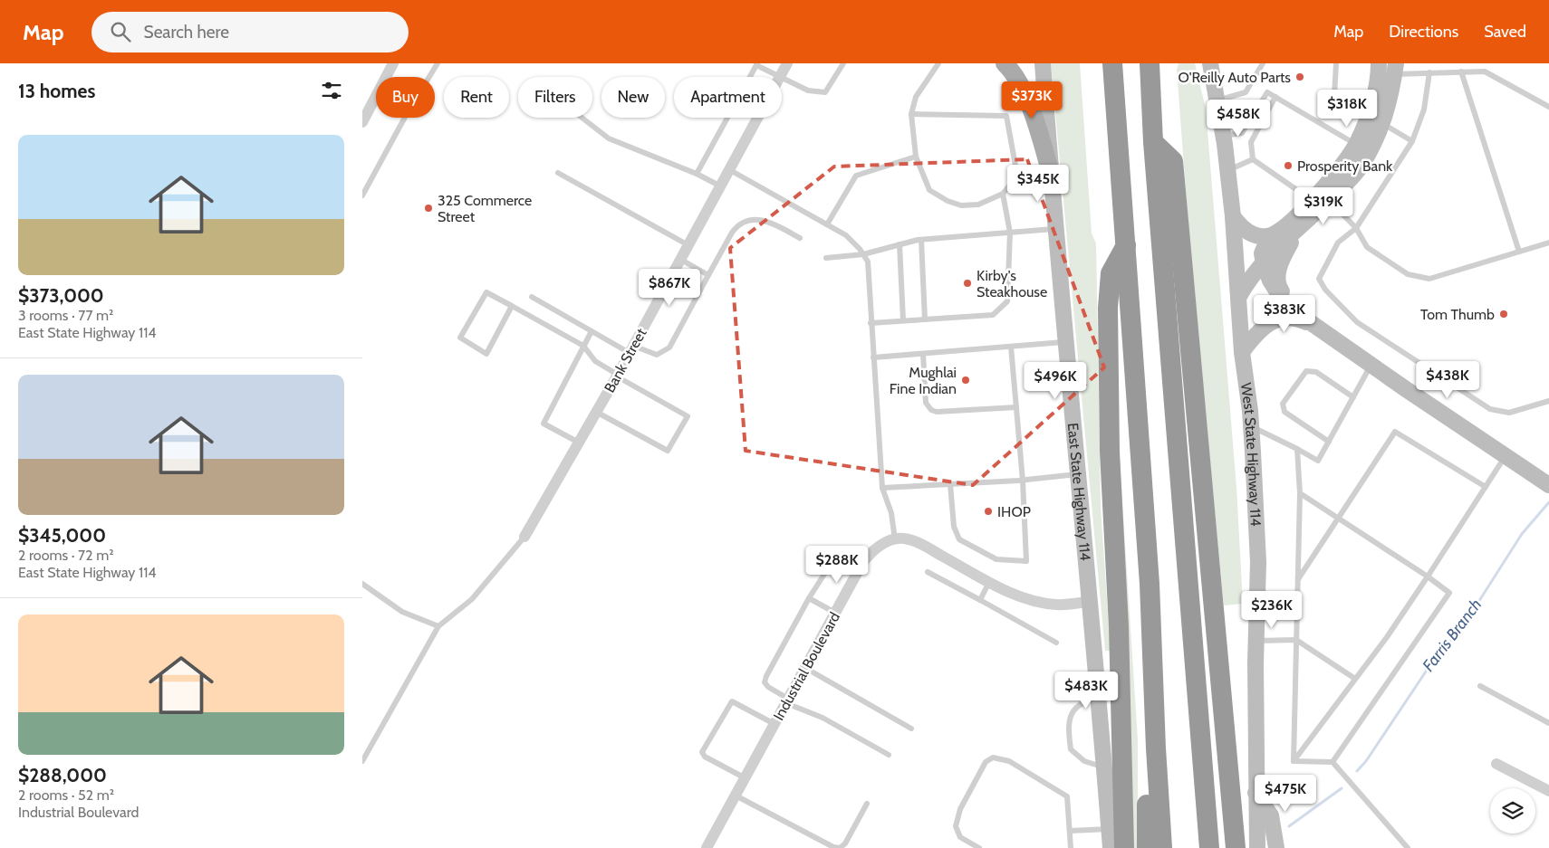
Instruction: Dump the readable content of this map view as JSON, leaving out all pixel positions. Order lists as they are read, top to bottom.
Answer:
{
  "streets": {
    "main road": ["West State Highway 114", "East State Highway 114"],
    "street": ["Bank Street", "Industrial Boulevard"]
  },
  "water": ["Farris Branch"],
  "places": [
    "O'Reilly Auto Parts",
    "Prosperity Bank",
    "325 Commerce Street",
    "Kirby's Steakhouse",
    "Tom Thumb",
    "Mughlai Fine Indian",
    "IHOP"
  ],
  "page": {
    "header": "Map",
    "search": "Search here",
    "nav": ["Map", "Directions", "Saved"],
    "heading": "13 homes",
    "chip": [
      "Buy",
      "Rent",
      "Filters",
      "New",
      "Apartment"
    ],
    "price": [
      "$373K",
      "$318K",
      "$458K",
      "$345K",
      "$319K",
      "$867K",
      "$383K",
      "$438K",
      "$496K",
      "$288K",
      "$236K",
      "$483K",
      "$475K"
    ],
    "list": [
      {
        "name": "$373,000",
        "note": "3 rooms · 77 m² · East State Highway 114"
      },
      {
        "name": "$345,000",
        "note": "2 rooms · 72 m² · East State Highway 114"
      },
      {
        "name": "$288,000",
        "note": "2 rooms · 52 m² · Industrial Boulevard"
      }
    ]
  }
}
